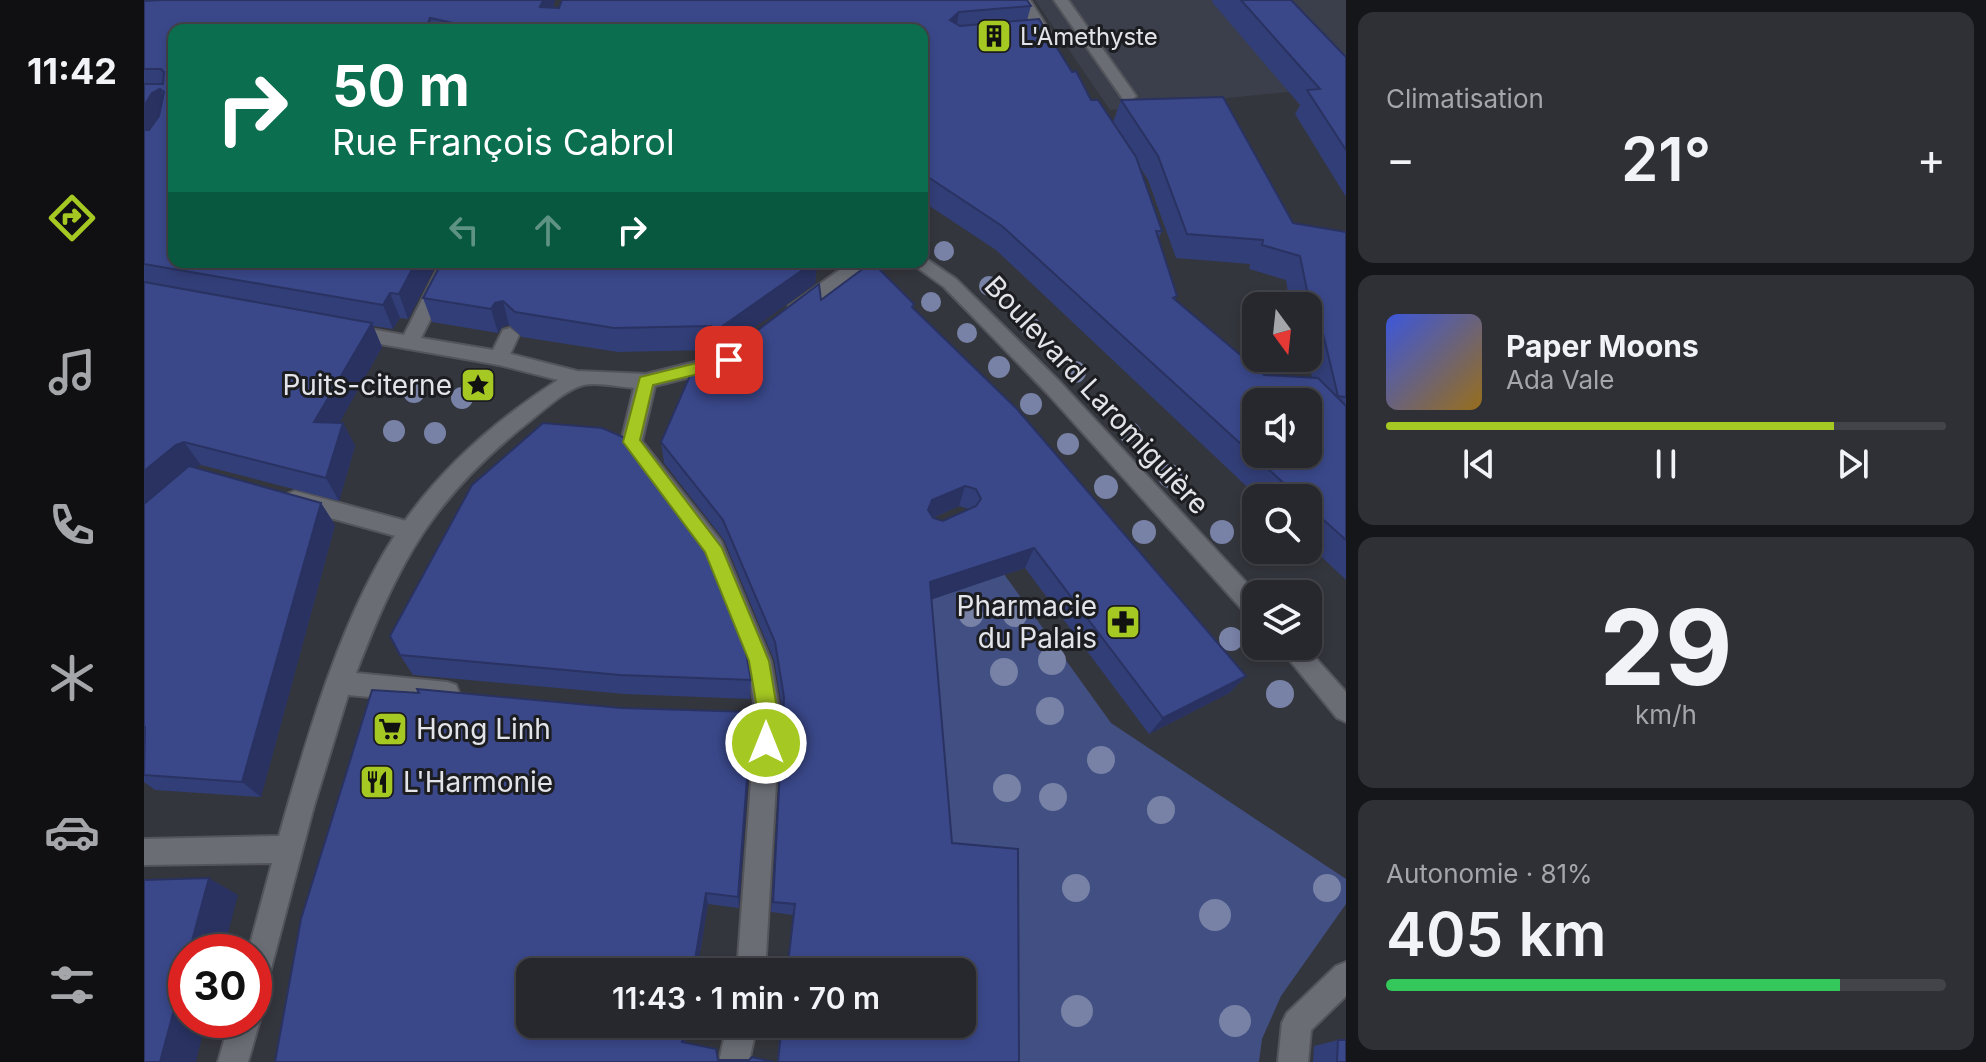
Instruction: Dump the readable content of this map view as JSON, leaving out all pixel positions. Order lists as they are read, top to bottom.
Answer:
{
  "streets": {
    "street": ["Boulevard Laromiguière"]
  },
  "places": {
    "building": ["L'Amethyste"],
    "place": ["Puits-citerne"],
    "pharmacy": ["Pharmacie du Palais"],
    "supermarket": ["Hong Linh"],
    "restaurant": ["L'Harmonie"]
  },
  "north": "bottom",
  "page": {
    "tabs": "11:42",
    "tile": [
      "Climatisation",
      ["29", "km/h"],
      ["Autonomie · 81%", "405 km"]
    ],
    "turn": ["50 m", "Rue François Cabrol"],
    "heat": ["−", "21°", "+"],
    "song": ["Paper Moons", "Ada Vale"],
    "limit": "30",
    "trip": "11:43 · 1 min · 70 m"
  }
}
